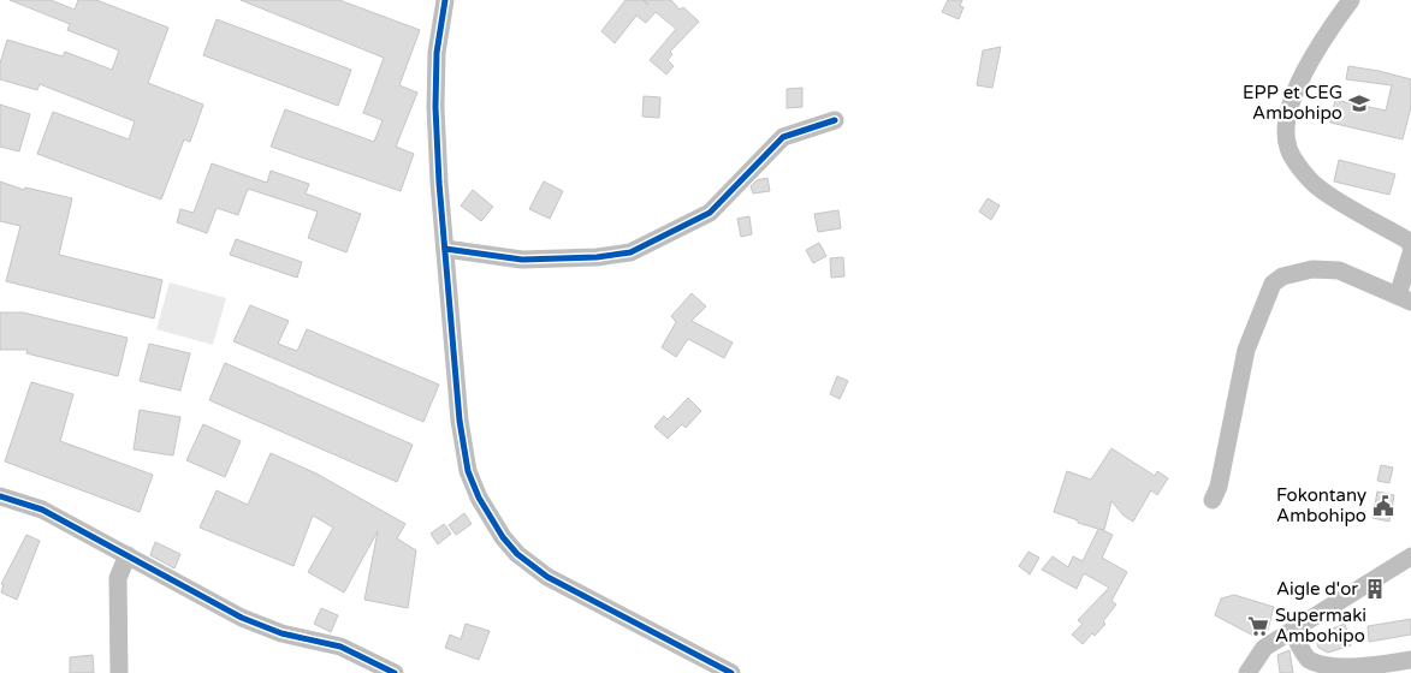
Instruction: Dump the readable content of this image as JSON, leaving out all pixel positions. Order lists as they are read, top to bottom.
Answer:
{
  "places": {
    "school or university": ["EPP et CEG Ambohipo"],
    "public building": ["Fokontany Ambohipo"],
    "building": ["Aigle d'or"],
    "supermarket": ["Supermaki Ambohipo"]
  }
}
